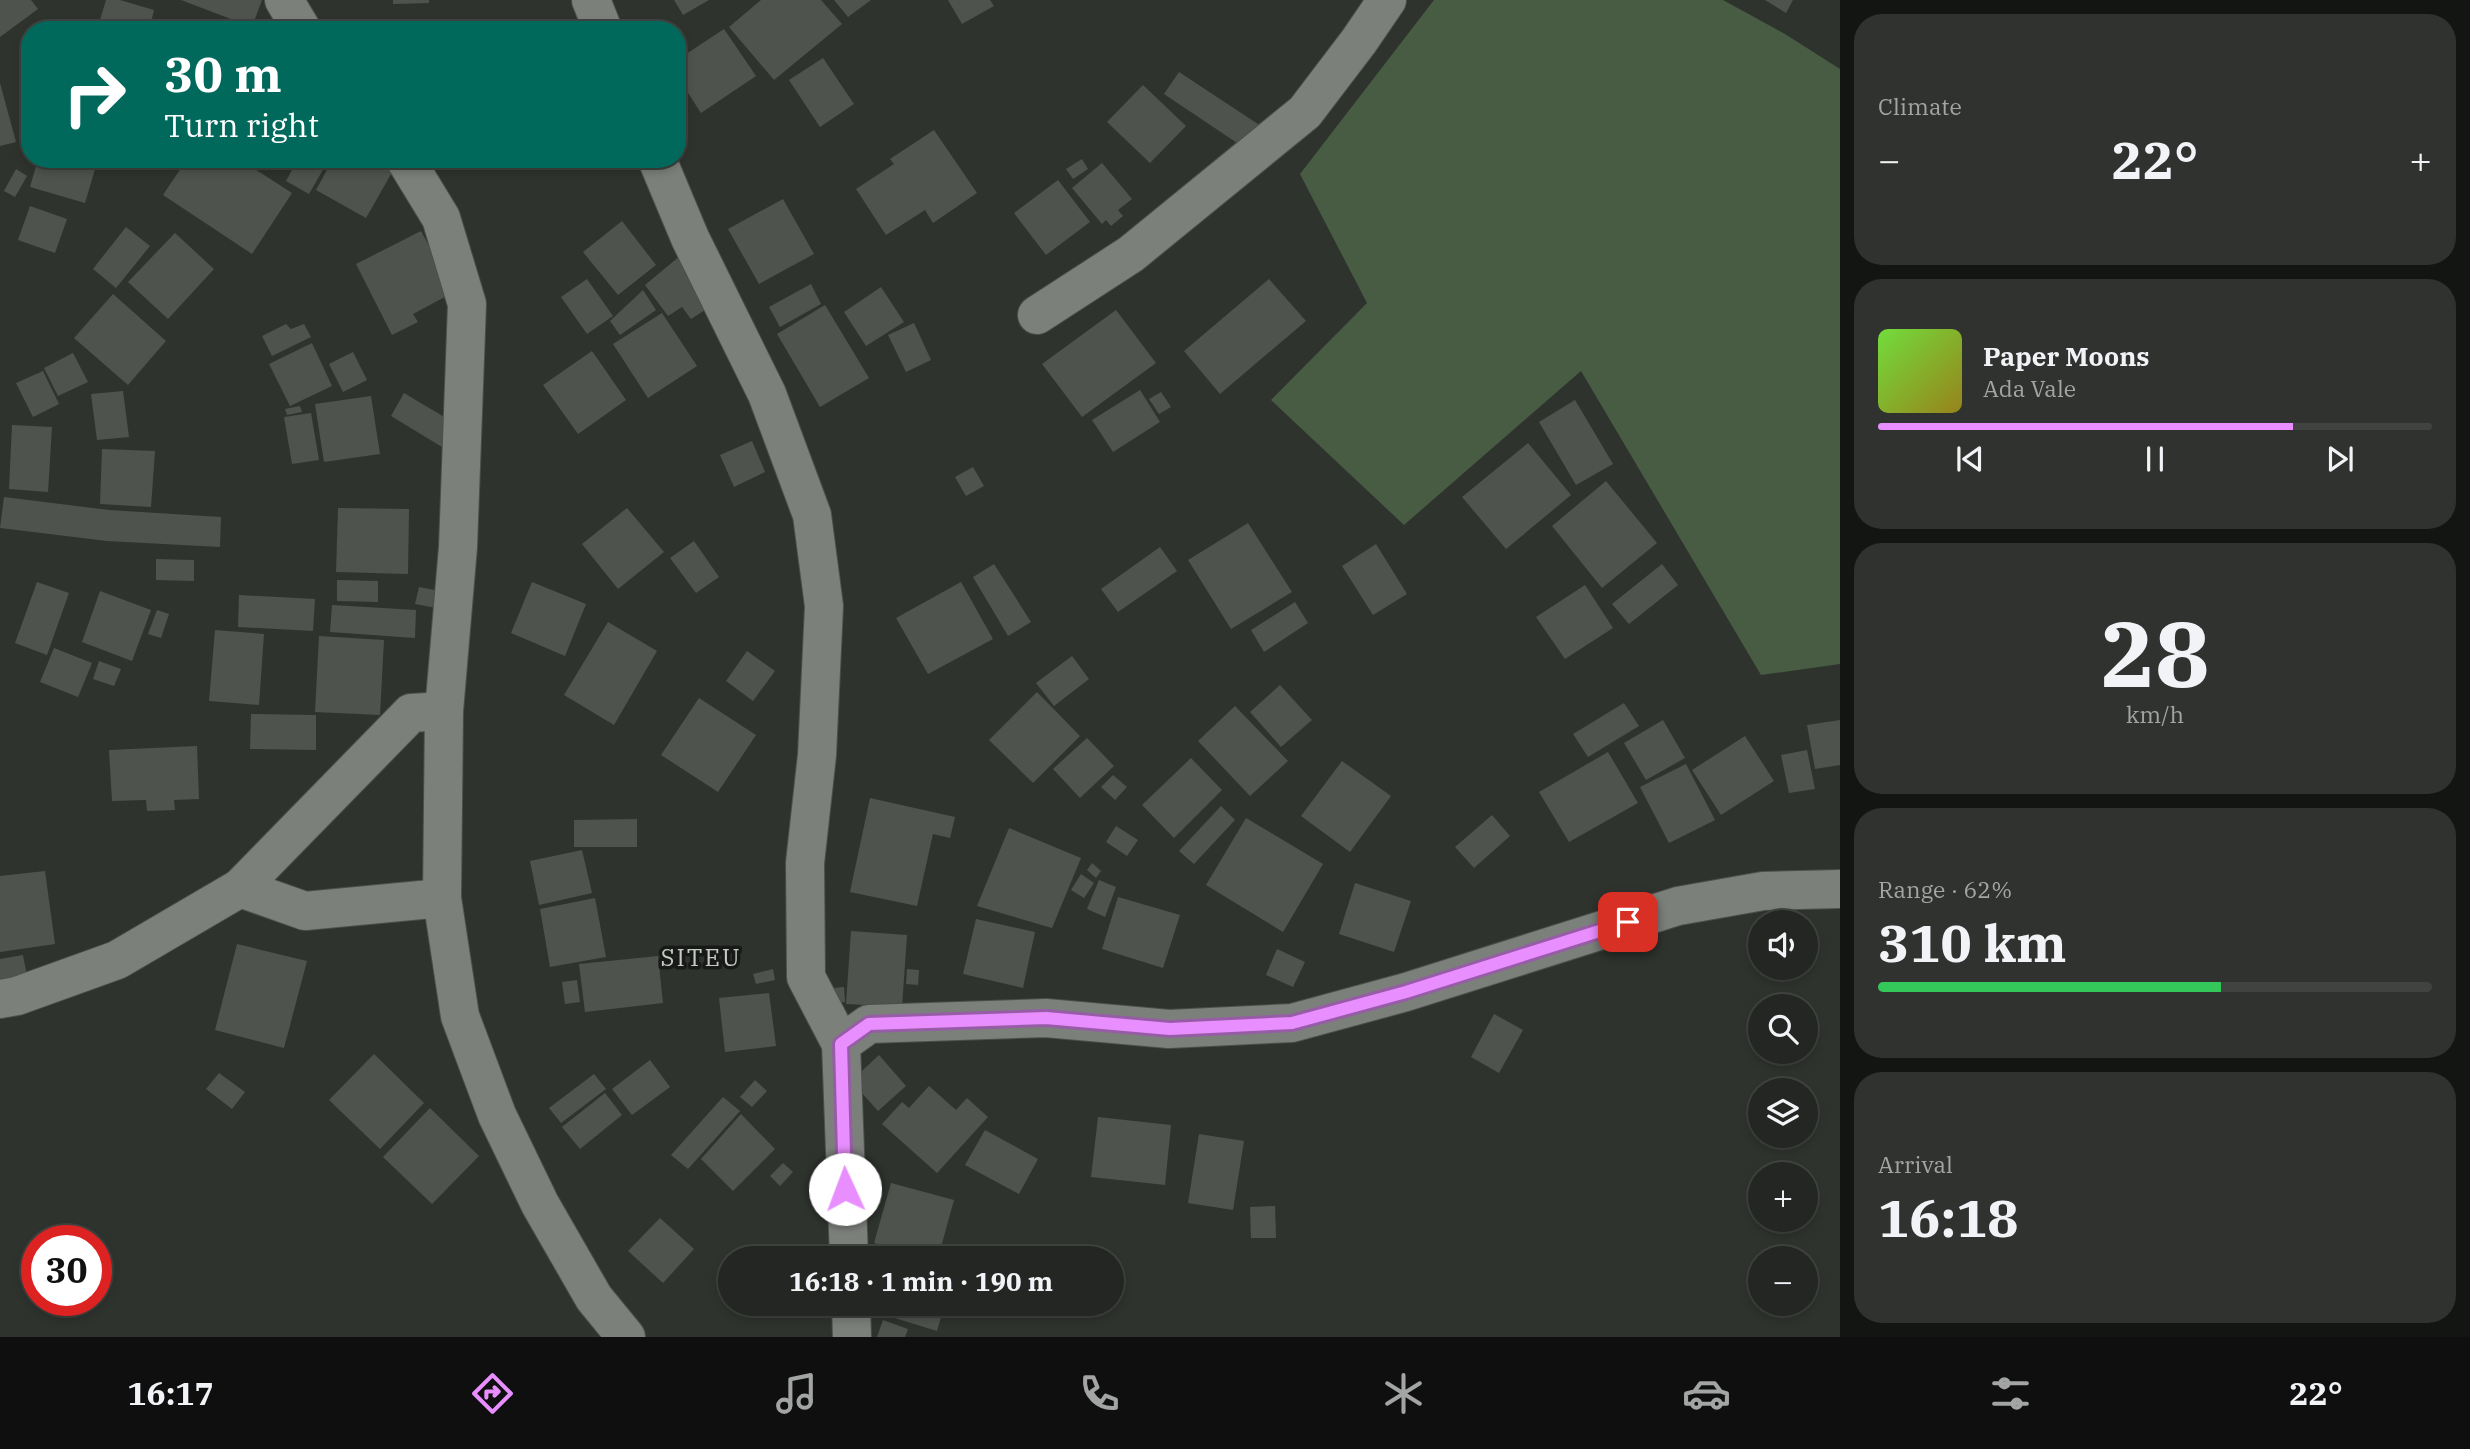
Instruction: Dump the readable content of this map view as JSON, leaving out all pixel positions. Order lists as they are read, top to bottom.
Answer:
{
  "districts": ["SITEU"],
  "page": {
    "tile": [
      "Climate",
      ["28", "km/h"],
      ["Range · 62%", "310 km"],
      ["Arrival", "16:18"]
    ],
    "turn": ["30 m", "Turn right"],
    "heat": ["−", "22°", "+"],
    "song": ["Paper Moons", "Ada Vale"],
    "map_buttons": ["+", "−"],
    "limit": "30",
    "trip": "16:18 · 1 min · 190 m",
    "tabs": ["16:17", "22°"]
  }
}
